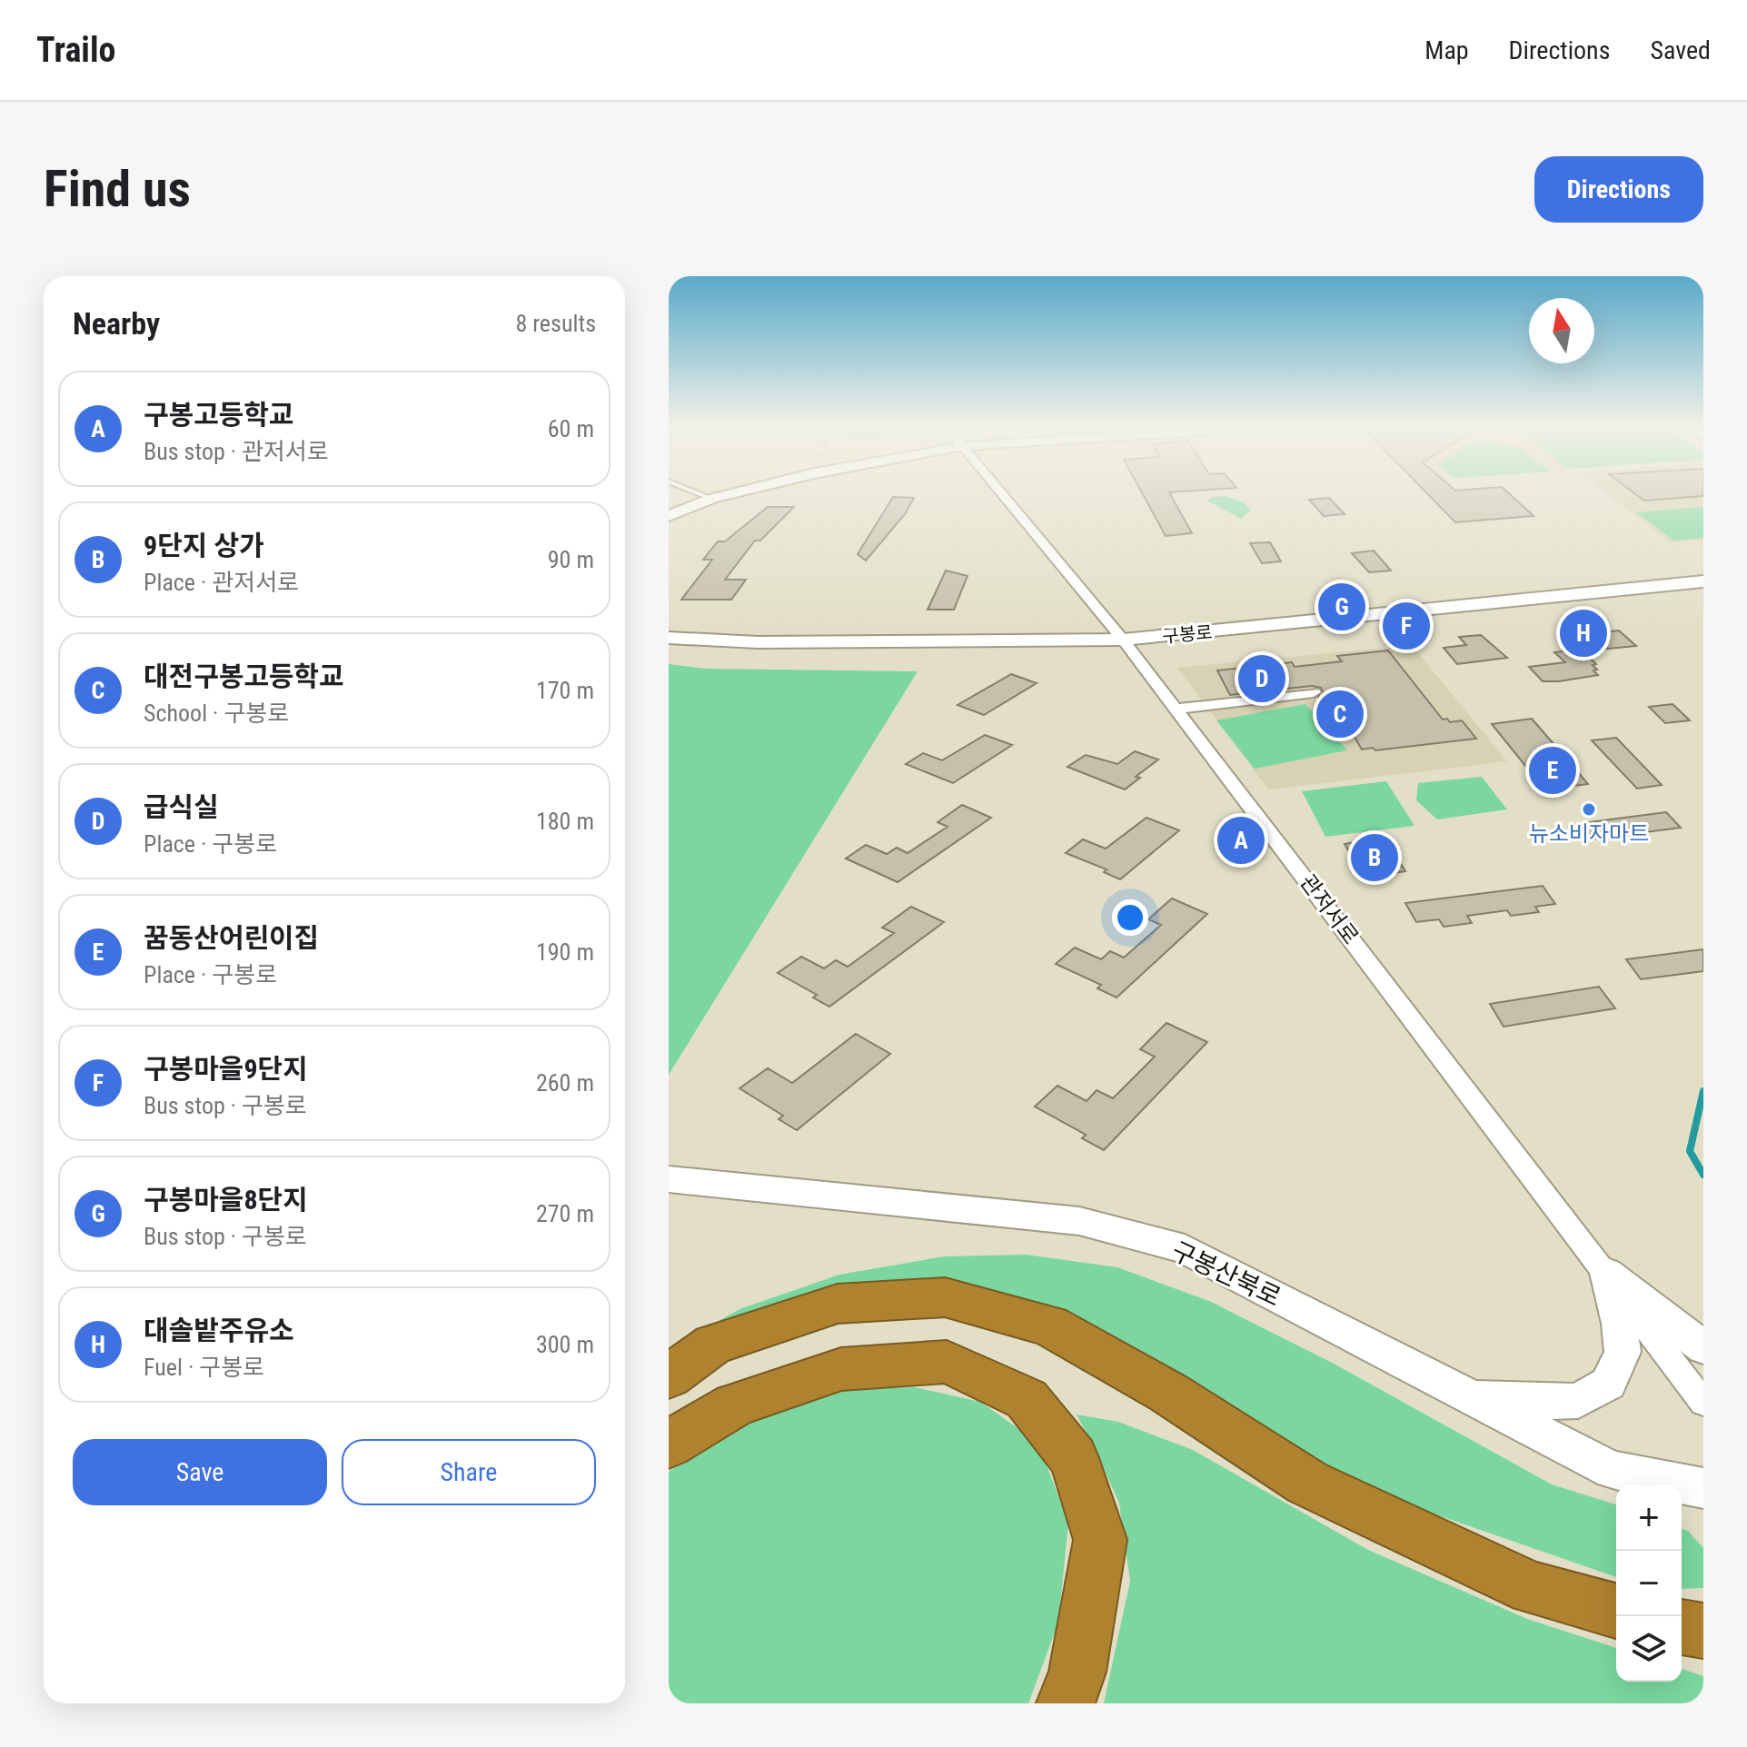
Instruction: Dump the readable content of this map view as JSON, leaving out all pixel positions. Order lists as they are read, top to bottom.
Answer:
{
  "streets": {
    "street": ["구봉로", "관저서로", "구봉산북로"]
  },
  "crossings": [
    ["구봉로", "관저서로"]
  ],
  "places": ["뉴소비자마트"],
  "north": "top",
  "page": {
    "header": "Trailo",
    "nav": ["Map", "Directions", "Saved"],
    "buttons": [
      "Directions",
      ["Save", "Share"]
    ],
    "title": "Find us",
    "heading": ["Nearby", "8 results"],
    "list": [
      {
        "mark": "A",
        "name": "구봉고등학교",
        "note": "Bus stop · 관저서로",
        "value": "60 m"
      },
      {
        "mark": "B",
        "name": "9단지 상가",
        "note": "Place · 관저서로",
        "value": "90 m"
      },
      {
        "mark": "C",
        "name": "대전구봉고등학교",
        "note": "School · 구봉로",
        "value": "170 m"
      },
      {
        "mark": "D",
        "name": "급식실",
        "note": "Place · 구봉로",
        "value": "180 m"
      },
      {
        "mark": "E",
        "name": "꿈동산어린이집",
        "note": "Place · 구봉로",
        "value": "190 m"
      },
      {
        "mark": "F",
        "name": "구봉마을9단지",
        "note": "Bus stop · 구봉로",
        "value": "260 m"
      },
      {
        "mark": "G",
        "name": "구봉마을8단지",
        "note": "Bus stop · 구봉로",
        "value": "270 m"
      },
      {
        "mark": "H",
        "name": "대솔밭주유소",
        "note": "Fuel · 구봉로",
        "value": "300 m"
      }
    ],
    "pins": [
      "G",
      "F",
      "H",
      "D",
      "C",
      "E",
      "A",
      "B"
    ],
    "map_buttons": ["+", "−"]
  }
}
